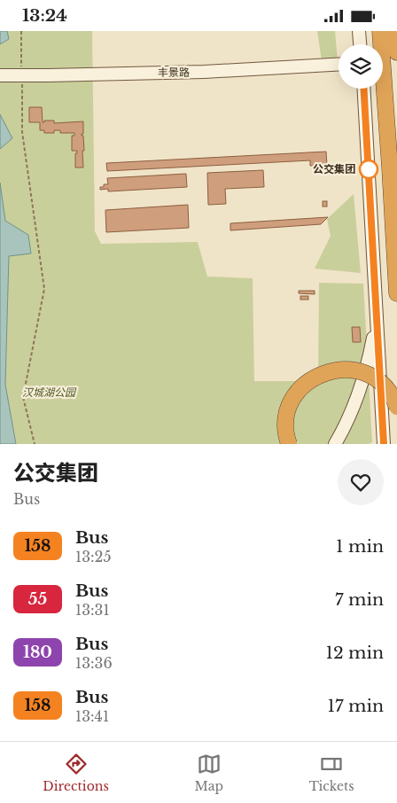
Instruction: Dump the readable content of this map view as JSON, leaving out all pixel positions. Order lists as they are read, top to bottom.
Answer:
{
  "streets": {
    "main road": ["丰景路"]
  },
  "parks": ["汉城湖公园"],
  "places": ["公交集团"],
  "lines": ["bus line 158"],
  "page": {
    "status": "13:24",
    "heading": ["公交集团", "Bus"],
    "list": [
      {
        "mark": "158",
        "name": "Bus",
        "note": "13:25",
        "value": "1 min"
      },
      {
        "mark": "55",
        "name": "Bus",
        "note": "13:31",
        "value": "7 min"
      },
      {
        "mark": "180",
        "name": "Bus",
        "note": "13:36",
        "value": "12 min"
      },
      {
        "mark": "158",
        "name": "Bus",
        "note": "13:41",
        "value": "17 min"
      }
    ],
    "tabs": ["Directions", "Map", "Tickets"]
  }
}
